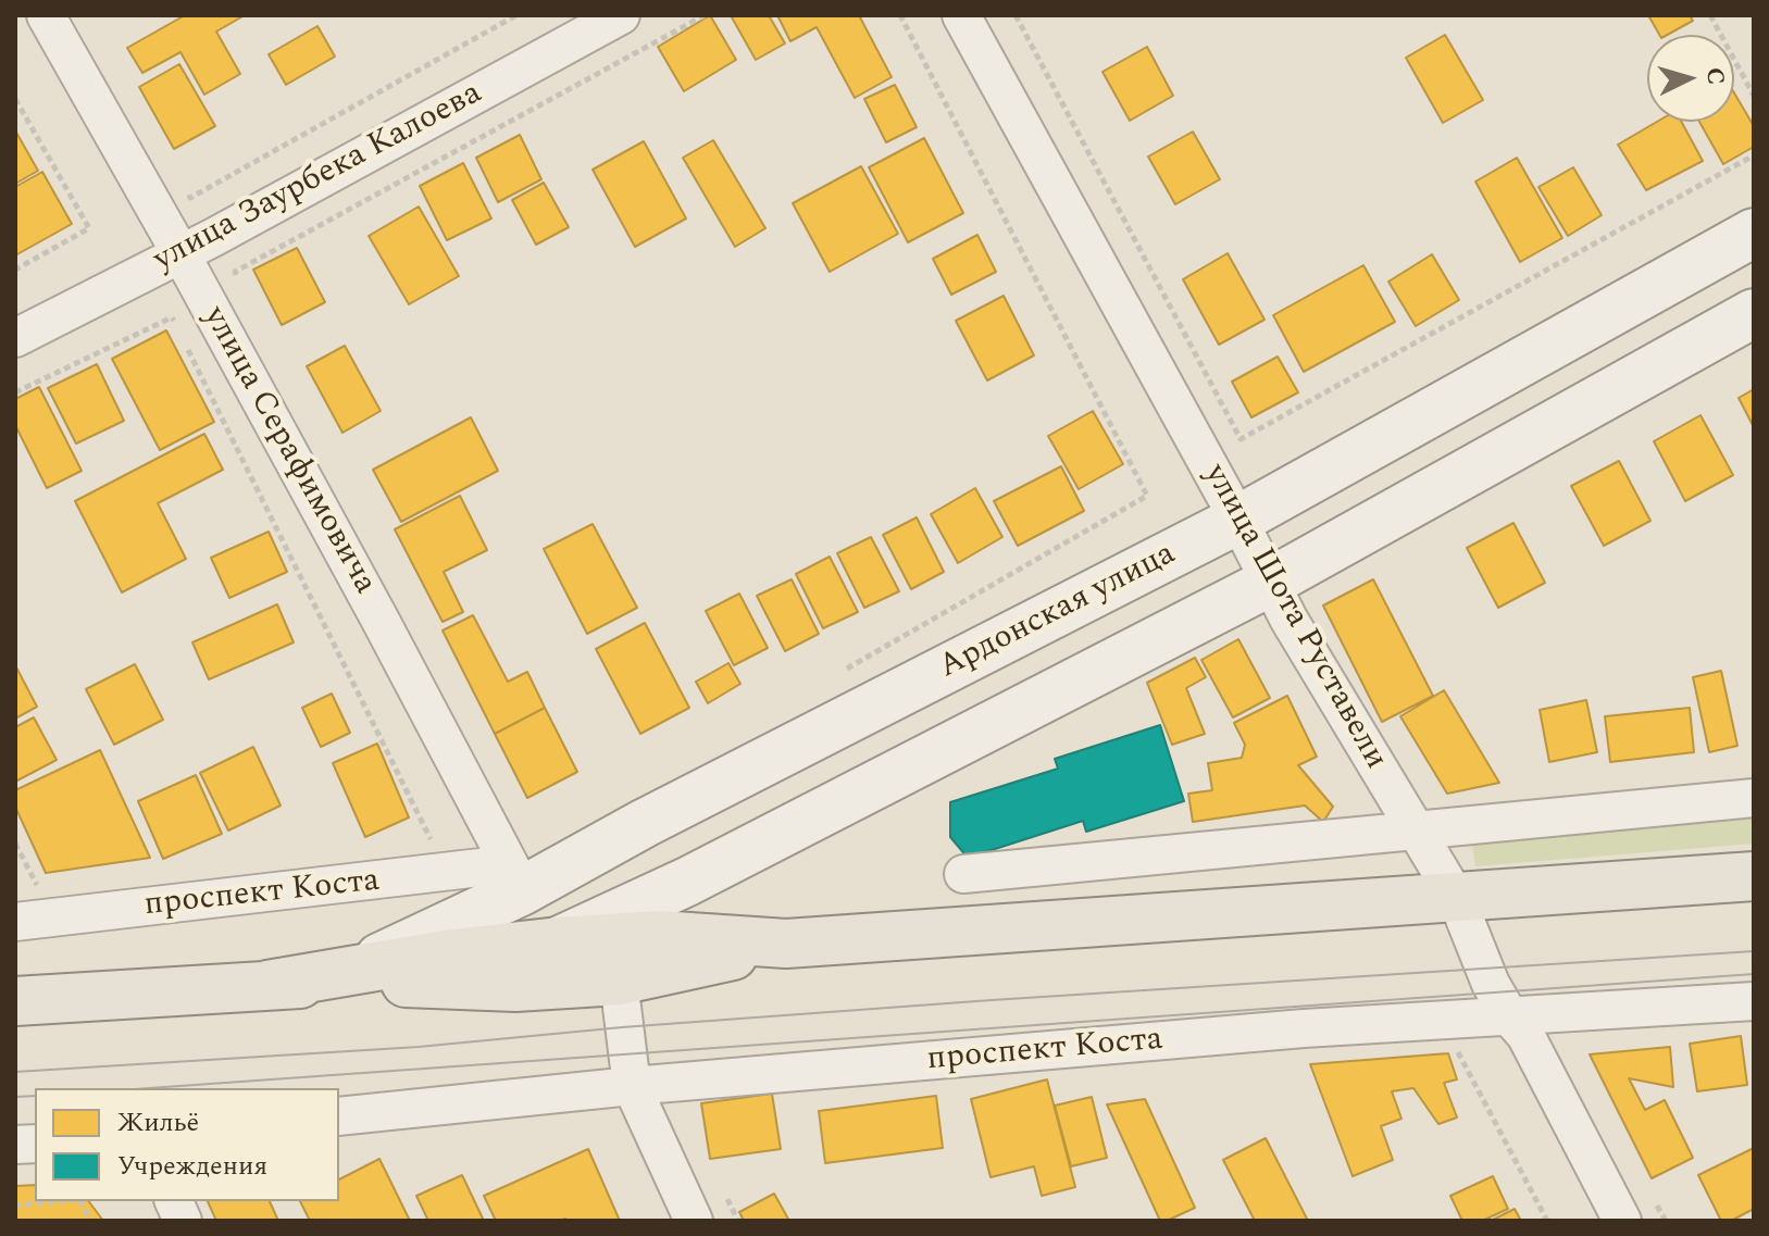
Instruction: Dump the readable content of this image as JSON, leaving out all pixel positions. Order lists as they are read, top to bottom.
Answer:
{
  "streets": {
    "main road": ["Ардонская улица"],
    "street": [
      "улица Заурбека Калоева",
      "улица Серафимовича",
      "улица Шота Руставели",
      "проспект Коста"
    ]
  },
  "crossings": [
    ["улица Заурбека Калоева", "улица Серафимовича"],
    ["улица Серафимовича", "Ардонская улица"],
    ["улица Серафимовича", "проспект Коста"],
    ["Ардонская улица", "улица Шота Руставели"],
    ["Ардонская улица", "проспект Коста"],
    ["улица Шота Руставели", "проспект Коста"]
  ],
  "legend": ["Жильё", "Учреждения"],
  "north": "right"
}
